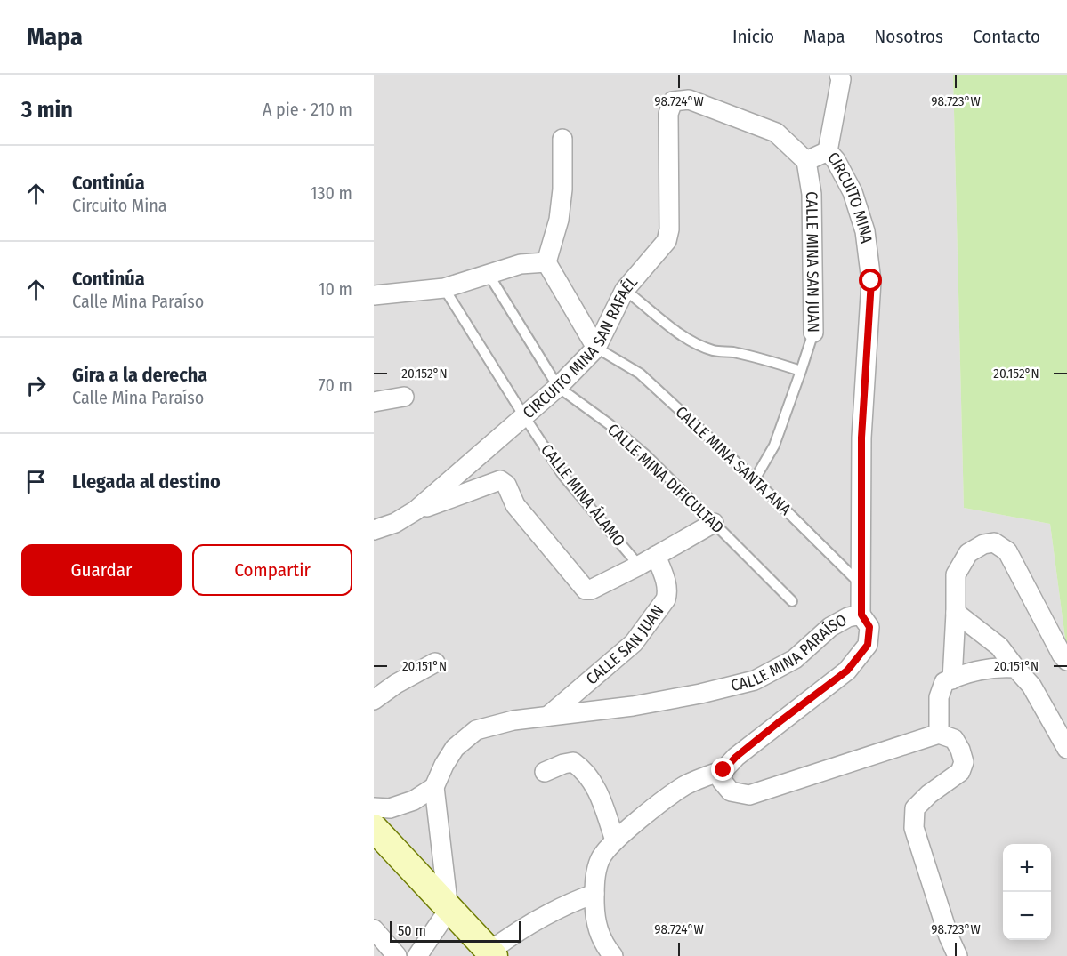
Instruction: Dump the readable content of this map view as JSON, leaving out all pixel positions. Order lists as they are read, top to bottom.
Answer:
{
  "streets": {
    "street": [
      "CIRCUITO MINA",
      "CALLE MINA SAN JUAN",
      "CIRCUITO MINA SAN RAFAÉL",
      "CALLE SAN JUAN",
      "CALLE MINA PARAÍSO"
    ],
    "lane": ["CALLE MINA SANTA ANA", "CALLE MINA DIFICULTAD", "CALLE MINA ÁLAMO"]
  },
  "crossings": [
    ["CIRCUITO MINA", "CALLE MINA SAN JUAN"],
    ["CIRCUITO MINA", "CIRCUITO MINA SAN RAFAÉL"],
    ["CIRCUITO MINA", "CALLE MINA SANTA ANA"],
    ["CIRCUITO MINA", "CALLE MINA PARAÍSO"],
    ["CALLE MINA SAN JUAN", "CALLE MINA SANTA ANA"],
    ["CIRCUITO MINA SAN RAFAÉL", "CALLE MINA SANTA ANA"],
    ["CIRCUITO MINA SAN RAFAÉL", "CALLE MINA DIFICULTAD"],
    ["CIRCUITO MINA SAN RAFAÉL", "CALLE MINA ÁLAMO"],
    ["CALLE SAN JUAN", "CALLE MINA PARAÍSO"]
  ],
  "scale_bar": "50 m",
  "page": {
    "header": "Mapa",
    "nav": [
      "Inicio",
      "Mapa",
      "Nosotros",
      "Contacto"
    ],
    "heading": ["3 min", "A pie · 210 m"],
    "list": [
      ["Continúa", "Circuito Mina", "130 m"],
      ["Continúa", "Calle Mina Paraíso", "10 m"],
      ["Gira a la derecha", "Calle Mina Paraíso", "70 m"],
      "Llegada al destino"
    ],
    "buttons": ["Guardar", "Compartir"],
    "map_buttons": ["+", "−"],
    "scale": "50 m"
  },
  "coordinates": [
    "98.724°W",
    "98.723°W",
    "20.152°N",
    "20.151°N"
  ]
}
